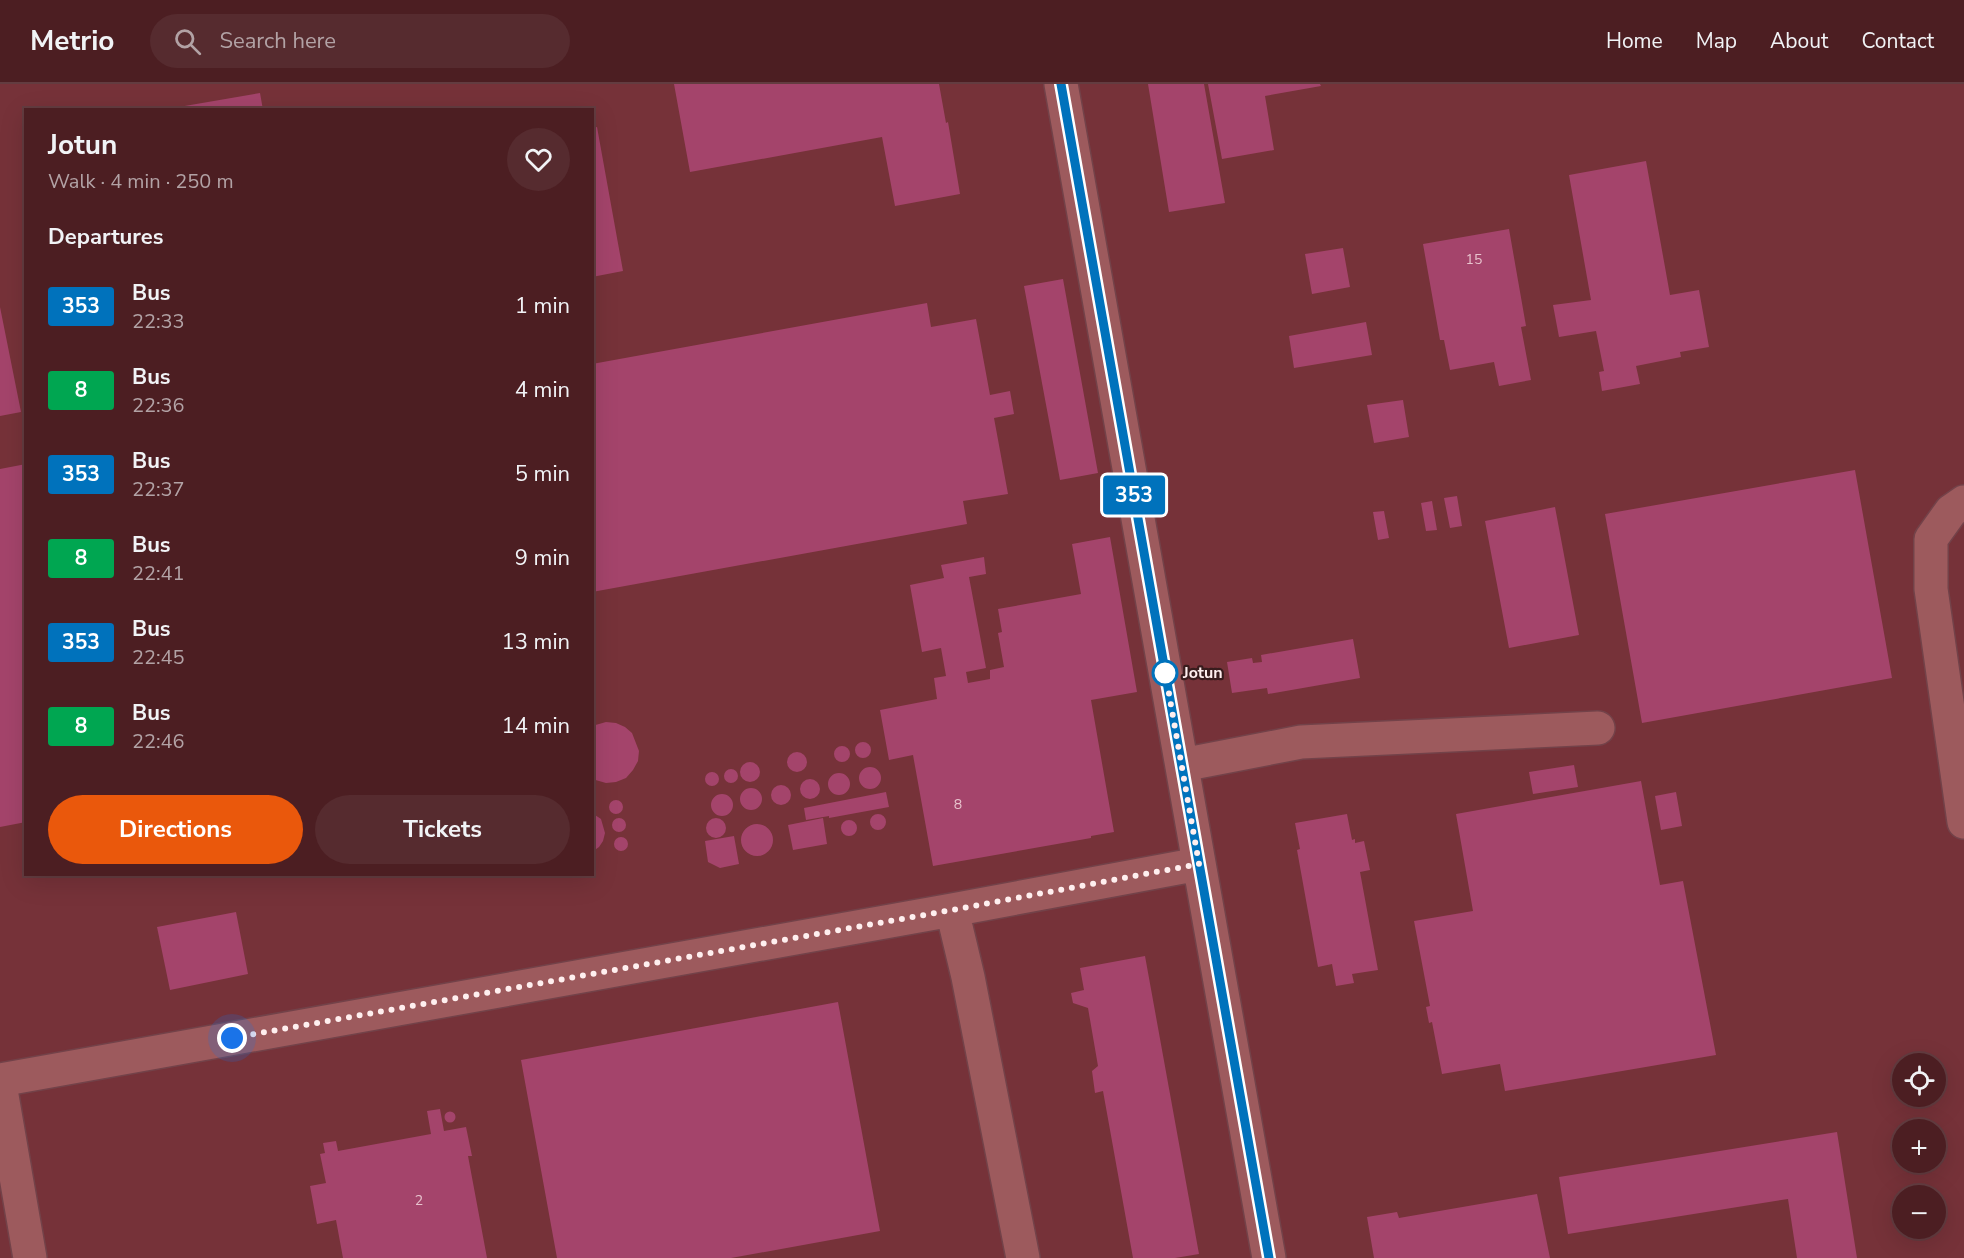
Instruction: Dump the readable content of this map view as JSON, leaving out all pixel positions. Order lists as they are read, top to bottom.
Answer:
{
  "places": ["Jotun"],
  "lines": ["bus line 353"],
  "house_numbers": ["15", "8", "2"],
  "page": {
    "header": "Metrio",
    "search": "Search here",
    "nav": [
      "Home",
      "Map",
      "About",
      "Contact"
    ],
    "on_map": "353",
    "heading": [
      ["Jotun", "Walk · 4 min · 250 m"],
      "Departures"
    ],
    "list": [
      {
        "mark": "353",
        "name": "Bus",
        "note": "22:33",
        "value": "1 min"
      },
      {
        "mark": "8",
        "name": "Bus",
        "note": "22:36",
        "value": "4 min"
      },
      {
        "mark": "353",
        "name": "Bus",
        "note": "22:37",
        "value": "5 min"
      },
      {
        "mark": "8",
        "name": "Bus",
        "note": "22:41",
        "value": "9 min"
      },
      {
        "mark": "353",
        "name": "Bus",
        "note": "22:45",
        "value": "13 min"
      },
      {
        "mark": "8",
        "name": "Bus",
        "note": "22:46",
        "value": "14 min"
      }
    ],
    "buttons": ["Directions", "Tickets"],
    "map_buttons": ["+", "−"]
  }
}
